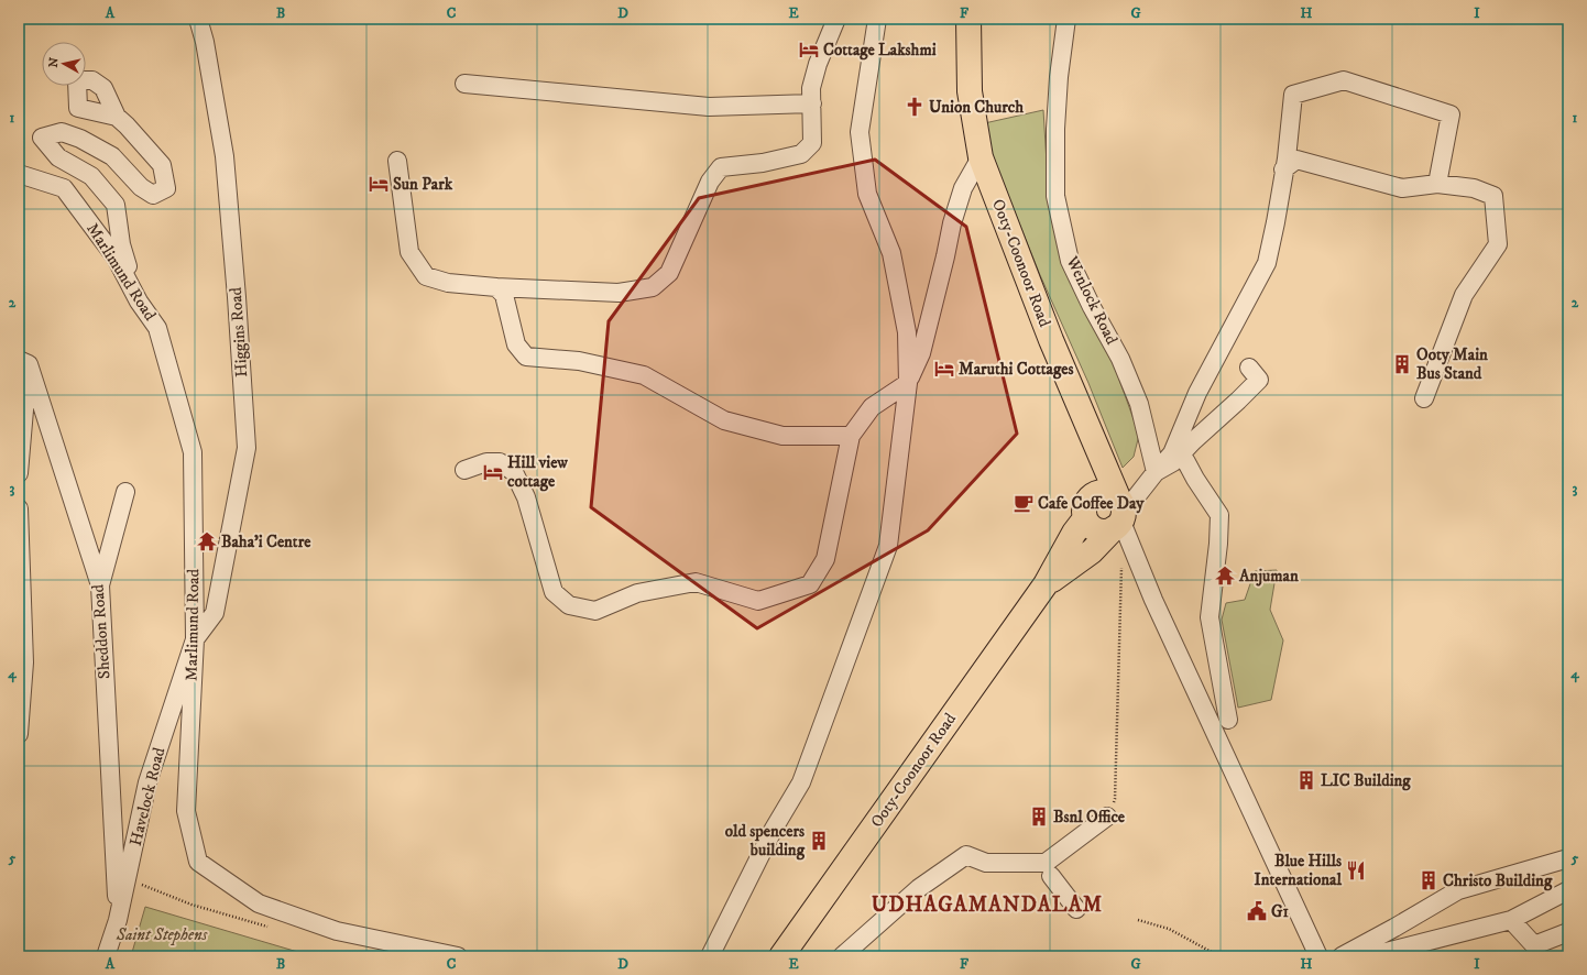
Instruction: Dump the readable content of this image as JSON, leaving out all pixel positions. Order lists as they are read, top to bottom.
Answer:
{
  "streets": {
    "highway": ["Ooty-Coonoor Road"],
    "street": [
      "Marlimund Road",
      "Wenlock Road",
      "Higgins Road",
      "Sheddon Road",
      "Havelock Road"
    ]
  },
  "crossings": [
    ["Marlimund Road", "Higgins Road"],
    ["Marlimund Road", "Havelock Road"],
    ["Higgins Road", "Havelock Road"],
    ["Sheddon Road", "Havelock Road"]
  ],
  "districts": ["UDHAGAMANDALAM"],
  "parks": ["Saint Stephens"],
  "places": {
    "hotel": [
      "Cottage Lakshmi",
      "Sun Park",
      "Maruthi Cottages",
      "Hill view cottage"
    ],
    "church": ["Union Church"],
    "building": [
      "Ooty Main Bus Stand",
      "LIC Building",
      "Bsnl Office",
      "old spencers building",
      "Christo Building"
    ],
    "cafe": ["Cafe Coffee Day"],
    "temple": ["Baha'i Centre", "Anjuman"],
    "restaurant": ["Blue Hills International"],
    "public building": ["G1"]
  },
  "north": "left",
  "grid": {
    "columns": [
      "A",
      "B",
      "C",
      "D",
      "E",
      "F",
      "G",
      "H",
      "I"
    ],
    "rows": [
      "1",
      "2",
      "3",
      "4",
      "5"
    ]
  }
}
